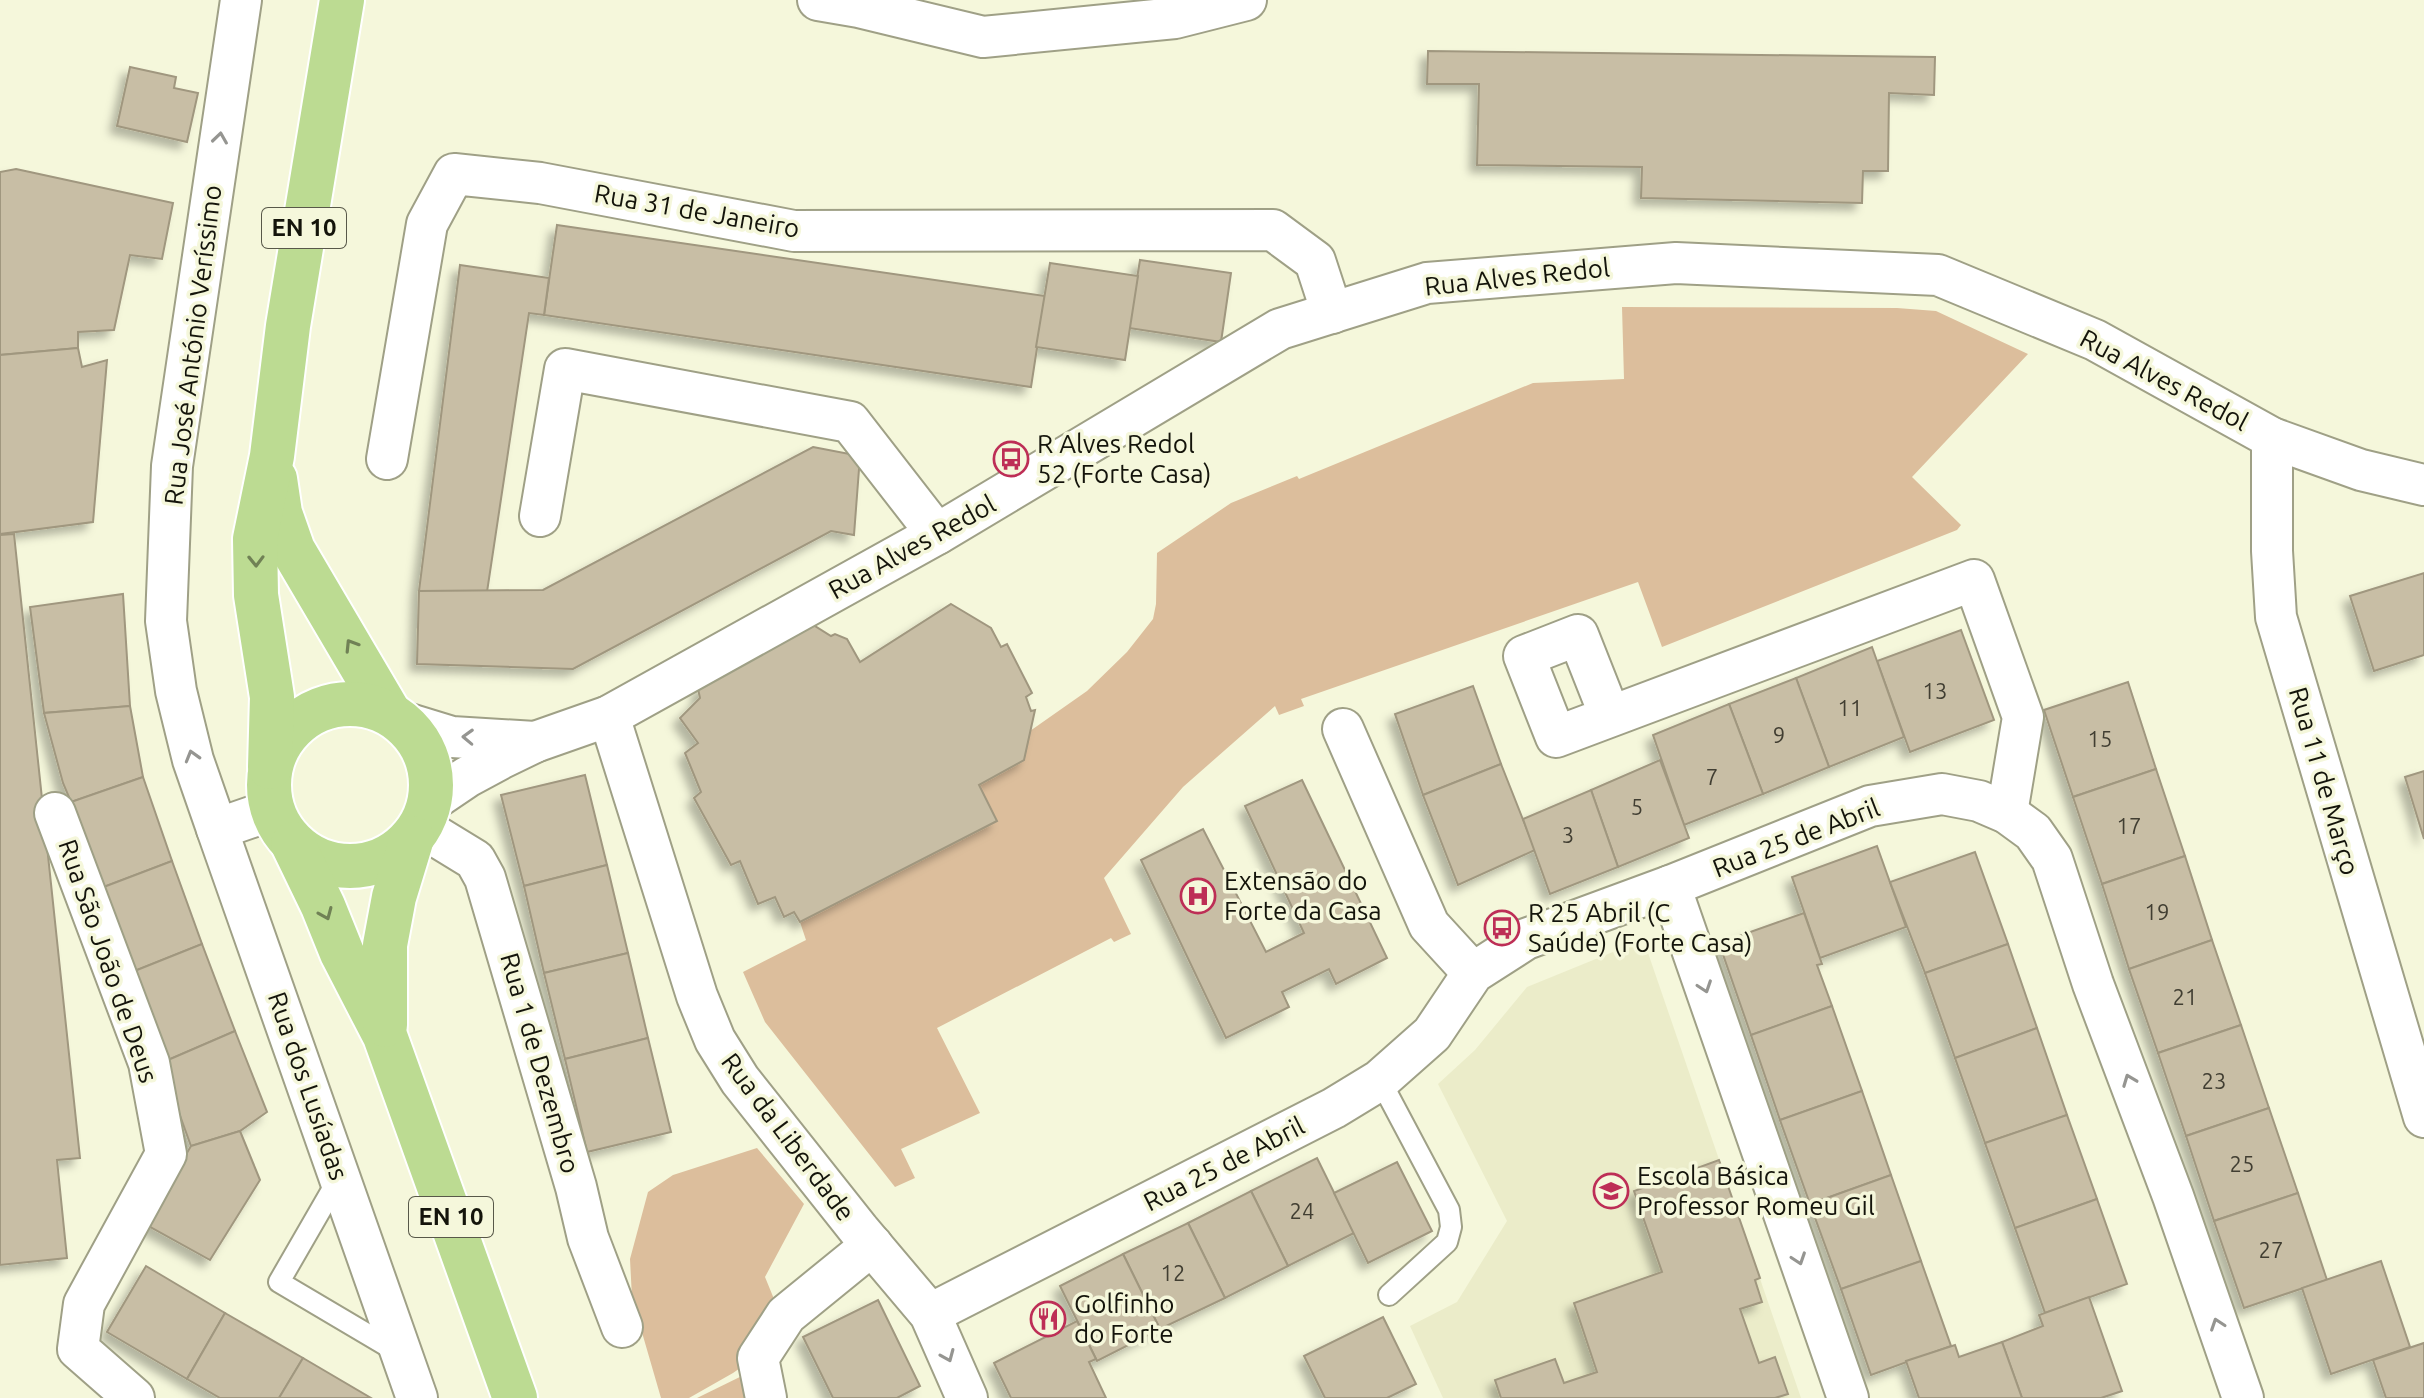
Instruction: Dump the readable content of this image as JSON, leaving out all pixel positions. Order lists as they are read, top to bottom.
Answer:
{
  "streets": {
    "main road": ["EN 10"],
    "street": [
      "Rua 31 de Janeiro",
      "Rua Alves Redol",
      "Rua José António Veríssimo",
      "Rua 11 de Março",
      "Rua 25 de Abril",
      "Rua São João de Deus",
      "Rua 1 de Dezembro",
      "Rua dos Lusíadas",
      "Rua da Liberdade"
    ]
  },
  "crossings": [
    ["Rua 31 de Janeiro", "Rua Alves Redol"],
    ["EN 10", "Rua Alves Redol"],
    ["EN 10", "Rua 1 de Dezembro"],
    ["Rua Alves Redol", "Rua 11 de Março"],
    ["Rua Alves Redol", "Rua 1 de Dezembro"],
    ["Rua Alves Redol", "Rua da Liberdade"],
    ["Rua José António Veríssimo", "Rua dos Lusíadas"],
    ["Rua 25 de Abril", "Rua da Liberdade"]
  ],
  "one_way": ["Rua José António Veríssimo"],
  "places": {
    "bus stop": ["R Alves Redol 52 (Forte Casa)", "R 25 Abril (C Saúde) (Forte Casa)"],
    "hospital": ["Extensão do Forte da Casa"],
    "school or university": ["Escola Básica Professor Romeu Gil"],
    "restaurant": ["Golfinho do Forte"]
  },
  "house_numbers": [
    "13",
    "11",
    "9",
    "15",
    "7",
    "5",
    "17",
    "3",
    "19",
    "21",
    "23",
    "25",
    "24",
    "27",
    "12"
  ]
}
